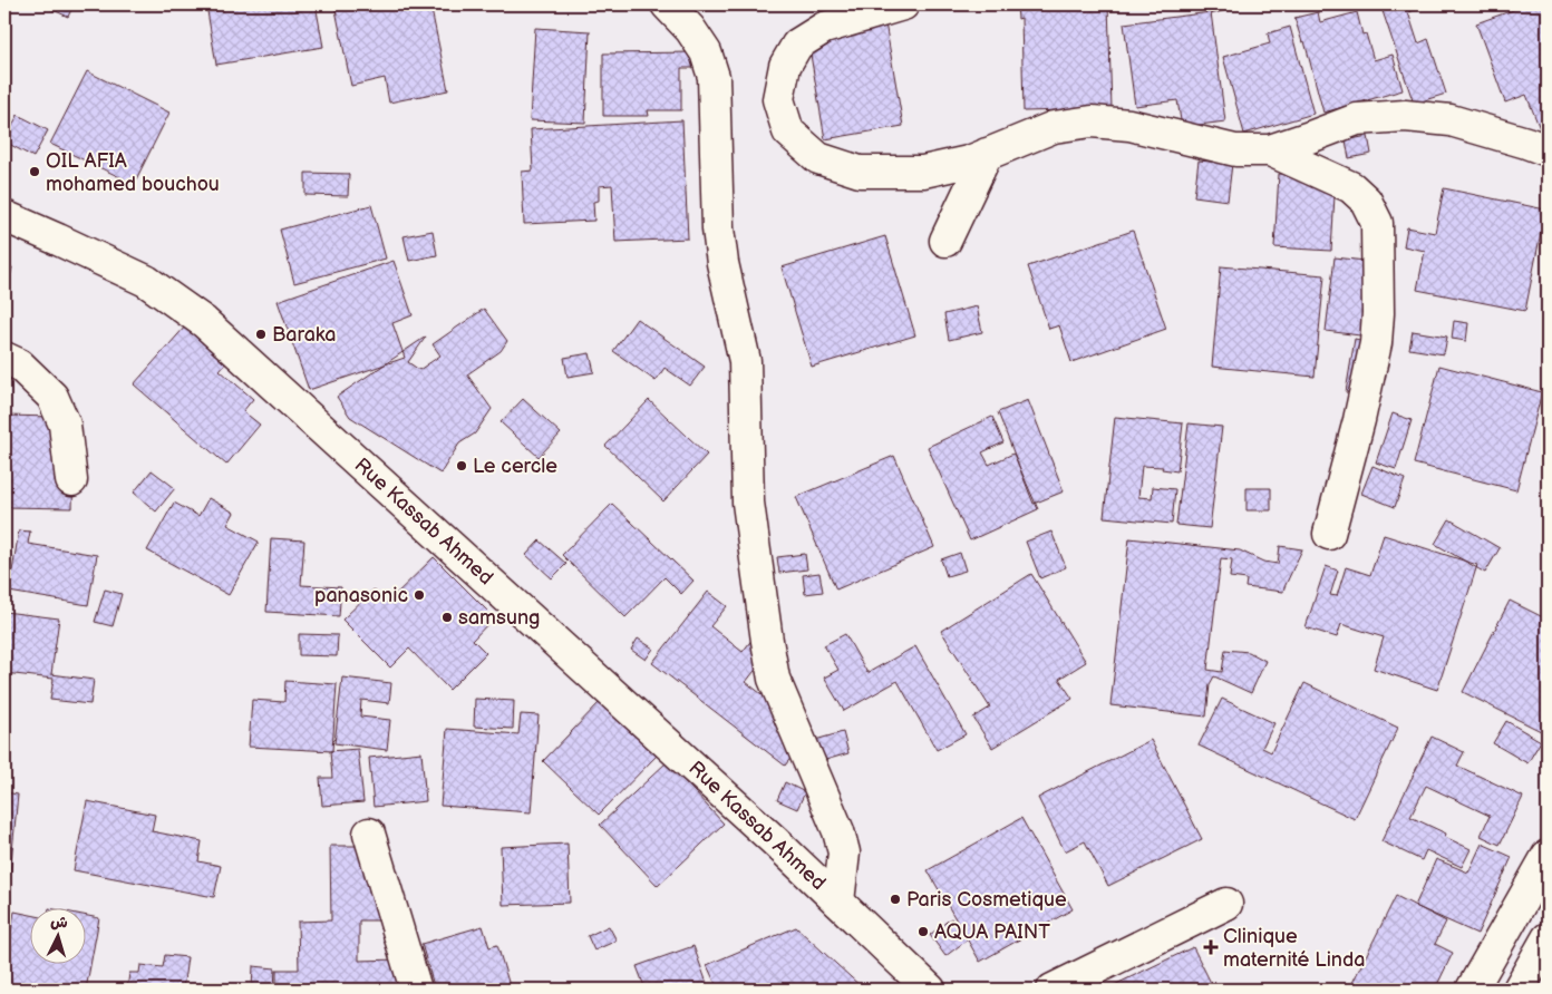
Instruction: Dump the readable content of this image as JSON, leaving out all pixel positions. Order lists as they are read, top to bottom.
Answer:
{
  "streets": {
    "street": ["Rue Kassab Ahmed"]
  },
  "places": {
    "other": [
      "OIL AFIA mohamed bouchou",
      "Baraka",
      "Le cercle",
      "panasonic",
      "samsung",
      "Paris Cosmetique",
      "AQUA PAINT"
    ],
    "health": ["Clinique maternité Linda"]
  },
  "north": "top"
}
